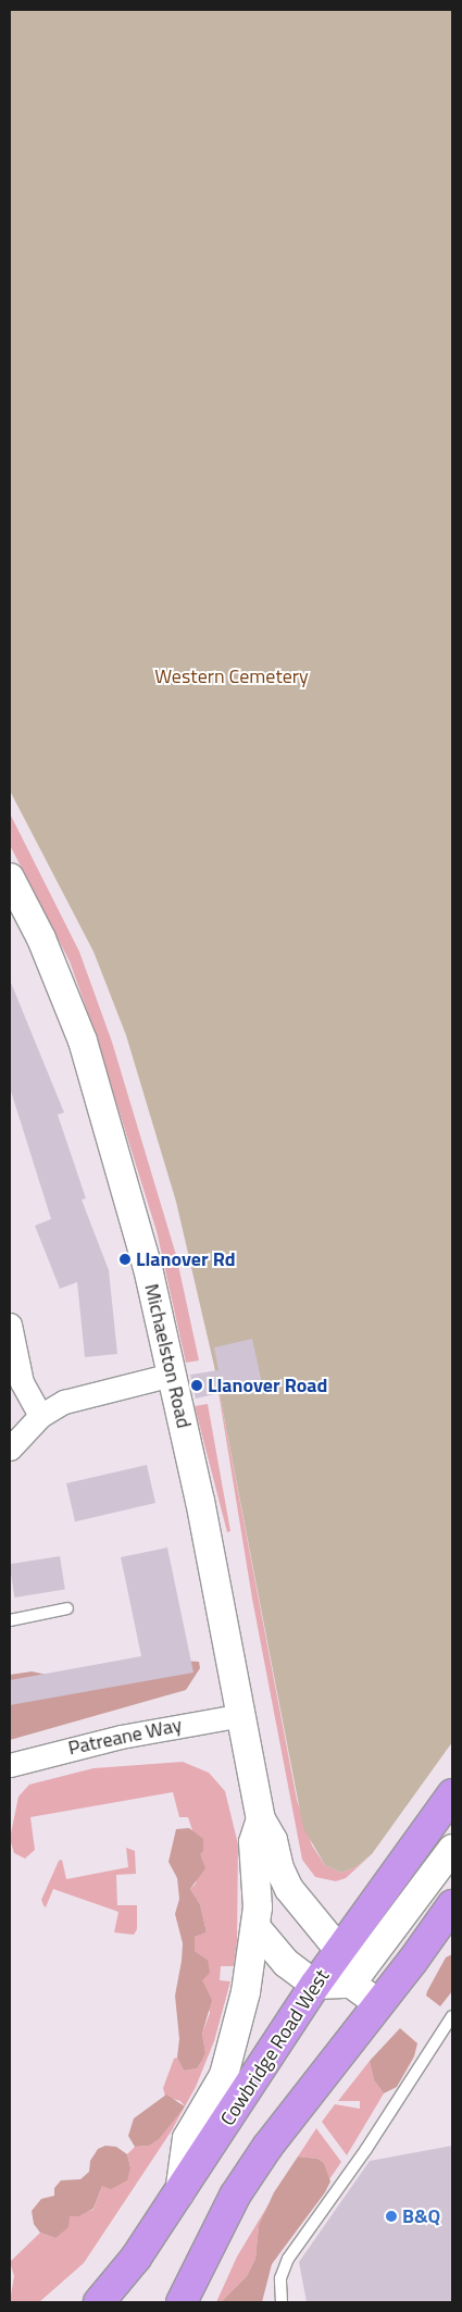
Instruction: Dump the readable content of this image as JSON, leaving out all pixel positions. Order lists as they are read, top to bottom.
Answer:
{
  "streets": {
    "highway": ["Cowbridge Road West"],
    "street": ["Michaelston Road", "Patreane Way"]
  },
  "crossings": [
    ["Michaelston Road", "Patreane Way"],
    ["Michaelston Road", "Cowbridge Road West"]
  ],
  "parks": ["Western Cemetery"],
  "places": ["Llanover Rd", "Llanover Road", "B&Q"]
}
